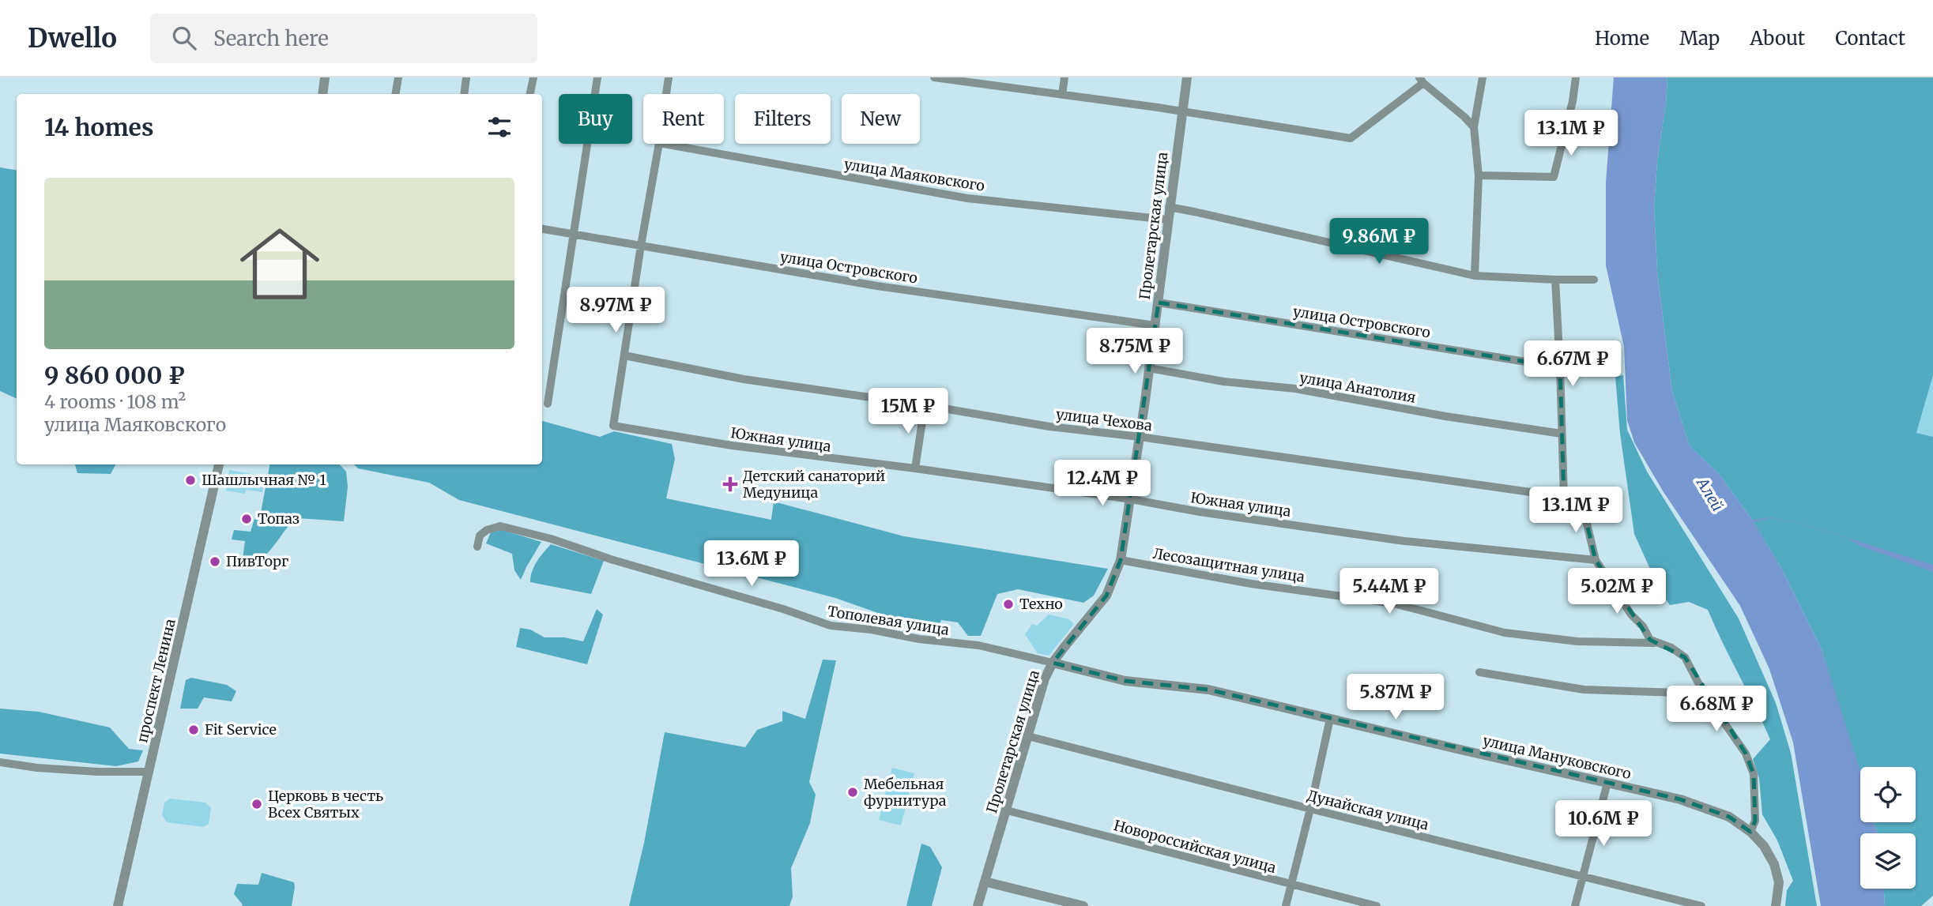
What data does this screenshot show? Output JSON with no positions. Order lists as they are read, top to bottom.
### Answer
{
  "streets": {
    "street": [
      "улица Маяковского",
      "Пролетарская улица",
      "улица Островского",
      "улица Анатолия",
      "улица Чехова",
      "Южная улица",
      "Лесозащитная улица",
      "Тополевая улица",
      "проспект Ленина",
      "улица Мануковского",
      "Дунайская улица",
      "Новороссийская улица"
    ]
  },
  "crossings": [
    ["улица Маяковского", "Пролетарская улица"],
    ["Пролетарская улица", "улица Островского"],
    ["Пролетарская улица", "улица Анатолия"],
    ["Пролетарская улица", "улица Чехова"],
    ["Пролетарская улица", "Южная улица"],
    ["Пролетарская улица", "Лесозащитная улица"],
    ["Пролетарская улица", "Тополевая улица"],
    ["Пролетарская улица", "улица Мануковского"],
    ["Пролетарская улица", "Дунайская улица"],
    ["Пролетарская улица", "Новороссийская улица"],
    ["улица Чехова", "Южная улица"],
    ["Тополевая улица", "улица Мануковского"]
  ],
  "water": ["Алей"],
  "places": {
    "other": [
      "Шашлычная № 1",
      "Топаз",
      "ПивТорг",
      "Техно",
      "Fit Service",
      "Мебельная фурнитура",
      "Церковь в честь Всех Святых"
    ],
    "health": ["Детский санаторий Медуница"]
  },
  "page": {
    "header": "Dwello",
    "search": "Search here",
    "nav": [
      "Home",
      "Map",
      "About",
      "Contact"
    ],
    "chip": [
      "Buy",
      "Rent",
      "Filters",
      "New"
    ],
    "heading": "14 homes",
    "price": [
      "13.1M ₽",
      "9.86M ₽",
      "8.97M ₽",
      "8.75M ₽",
      "6.67M ₽",
      "15M ₽",
      "12.4M ₽",
      "13.1M ₽",
      "13.6M ₽",
      "5.44M ₽",
      "5.02M ₽",
      "5.87M ₽",
      "6.68M ₽",
      "10.6M ₽"
    ],
    "list": [
      {
        "name": "9 860 000 ₽",
        "note": "4 rooms · 108 m² · улица Маяковского"
      }
    ]
  }
}
